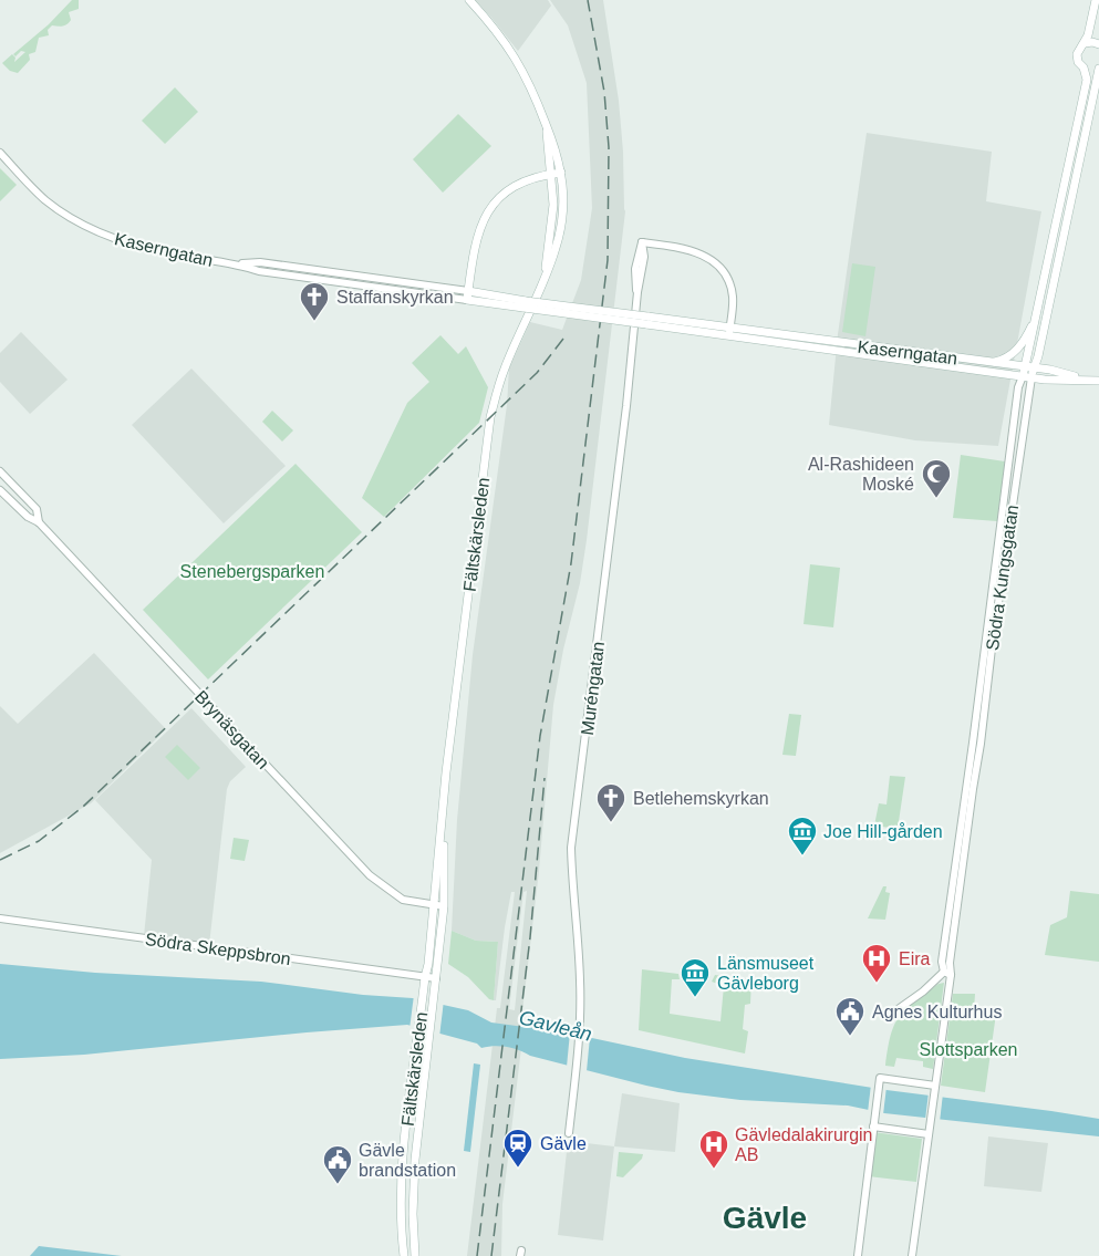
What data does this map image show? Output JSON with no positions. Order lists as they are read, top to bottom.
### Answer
{
  "streets": {
    "main road": ["Kaserngatan", "Fältskärsleden", "Södra Kungsgatan"],
    "street": ["Muréngatan", "Brynäsgatan", "Södra Skeppsbron"]
  },
  "crossings": [
    ["Kaserngatan", "Södra Kungsgatan"],
    ["Kaserngatan", "Muréngatan"],
    ["Fältskärsleden", "Brynäsgatan"],
    ["Fältskärsleden", "Södra Skeppsbron"]
  ],
  "districts": ["Gävle"],
  "water": ["Gavleån"],
  "parks": ["Stenebergsparken", "Slottsparken"],
  "places": {
    "church": ["Staffanskyrkan", "Betlehemskyrkan"],
    "mosque": ["Al-Rashideen Moské"],
    "museum": ["Joe Hill-gården", "Länsmuseet Gävleborg"],
    "hospital": ["Eira", "Gävledalakirurgin AB"],
    "public building": ["Agnes Kulturhus", "Gävle brandstation"],
    "station": ["Gävle"]
  }
}
